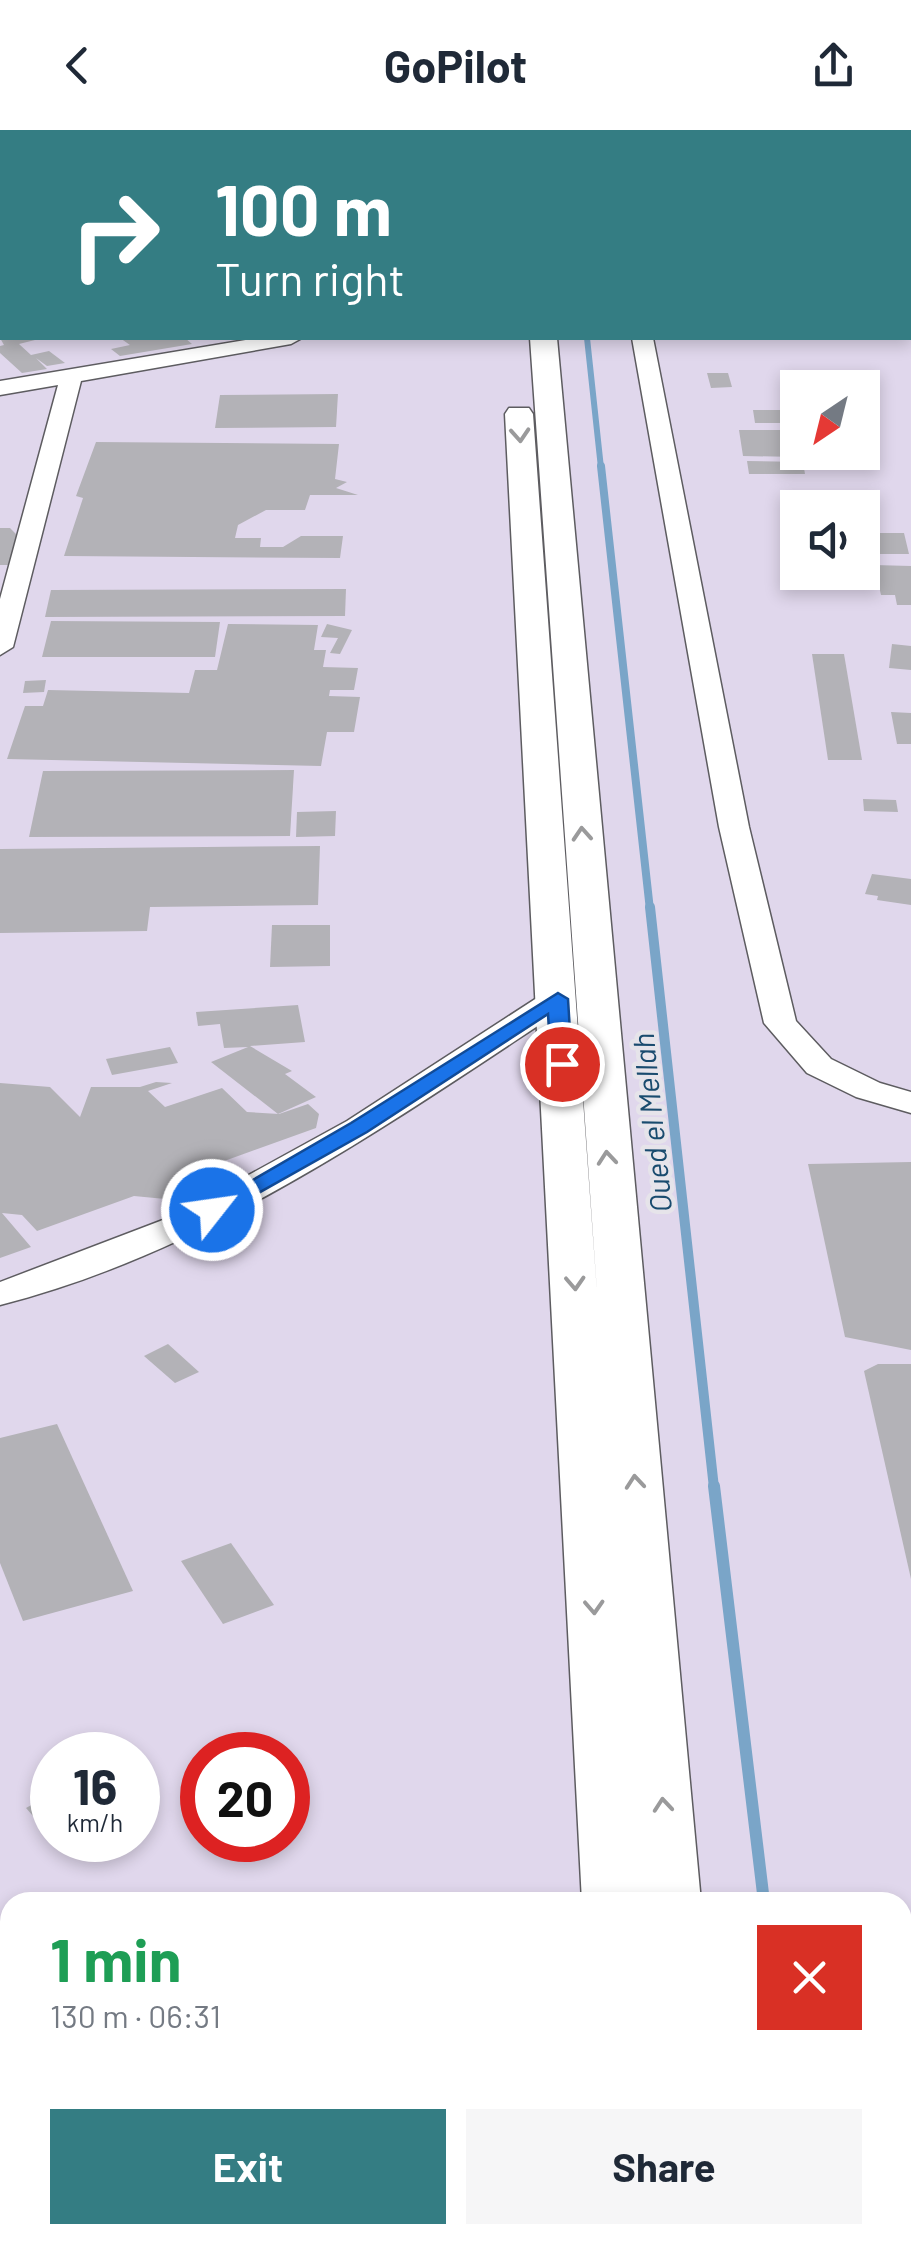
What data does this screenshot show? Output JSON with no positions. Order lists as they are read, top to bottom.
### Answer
{
  "water": ["Oued el Mellah"],
  "north": "bottom left",
  "page": {
    "header": "GoPilot",
    "turn": ["100 m", "Turn right"],
    "speed": "16 km/h",
    "limit": "20",
    "heading": ["1 min", "130 m · 06:31"],
    "buttons": ["Exit", "Share"]
  }
}
